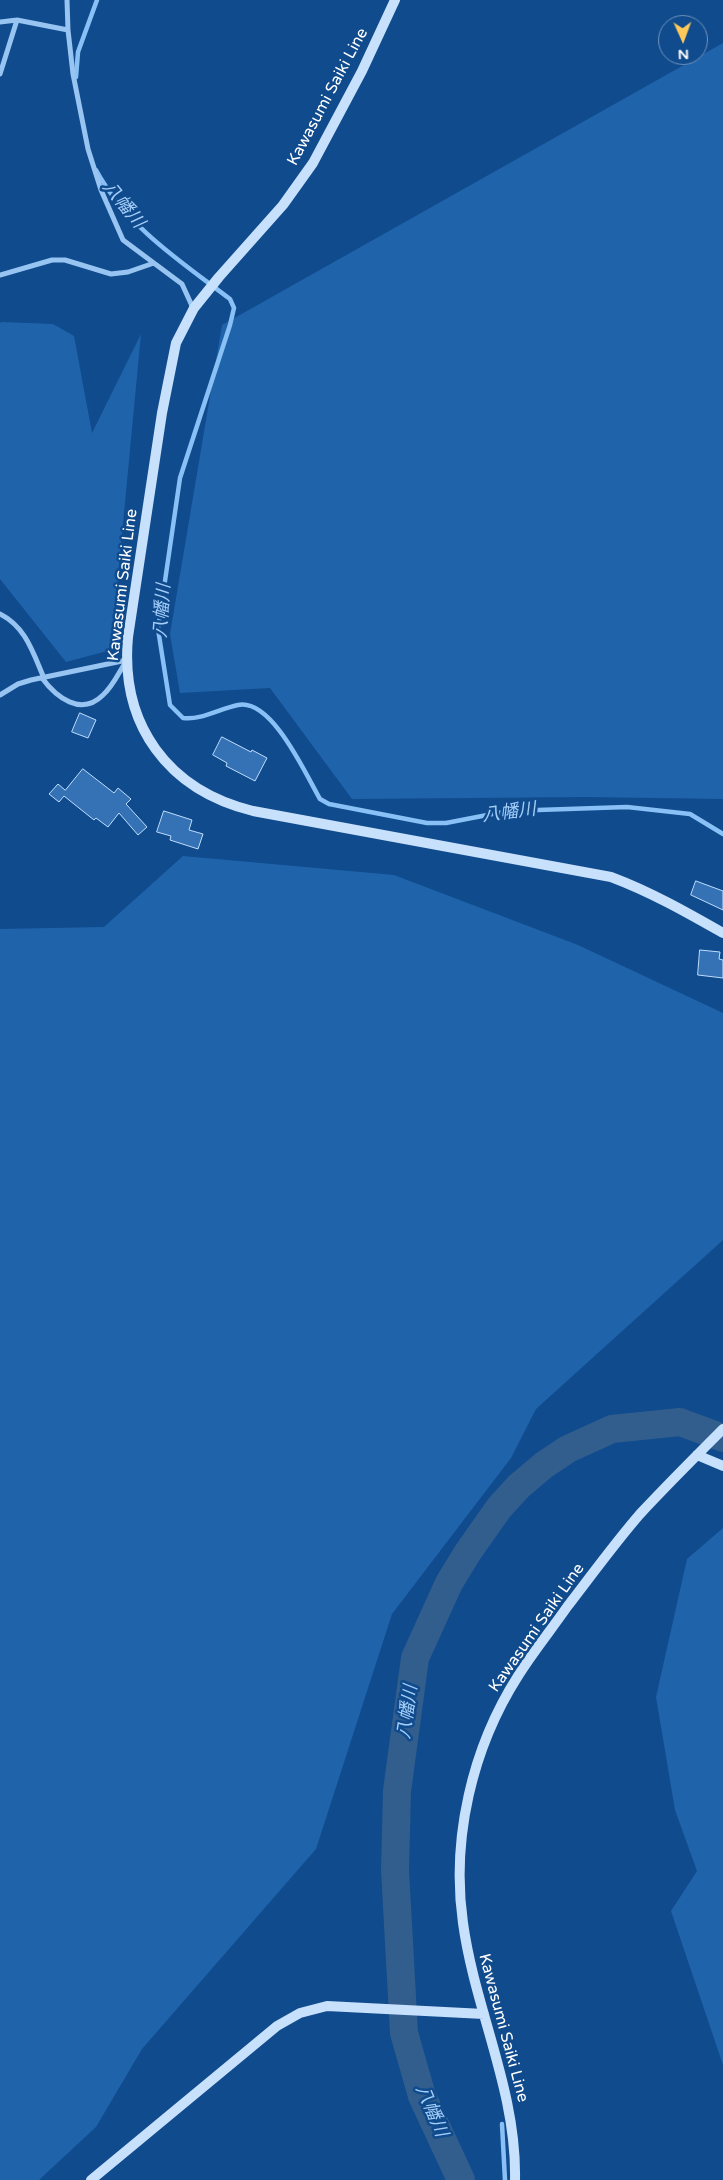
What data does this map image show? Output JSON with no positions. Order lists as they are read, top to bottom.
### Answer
{
  "streets": {
    "main road": ["Kawasumi Saiki Line"]
  },
  "water": ["八幡川"],
  "north": "bottom"
}
